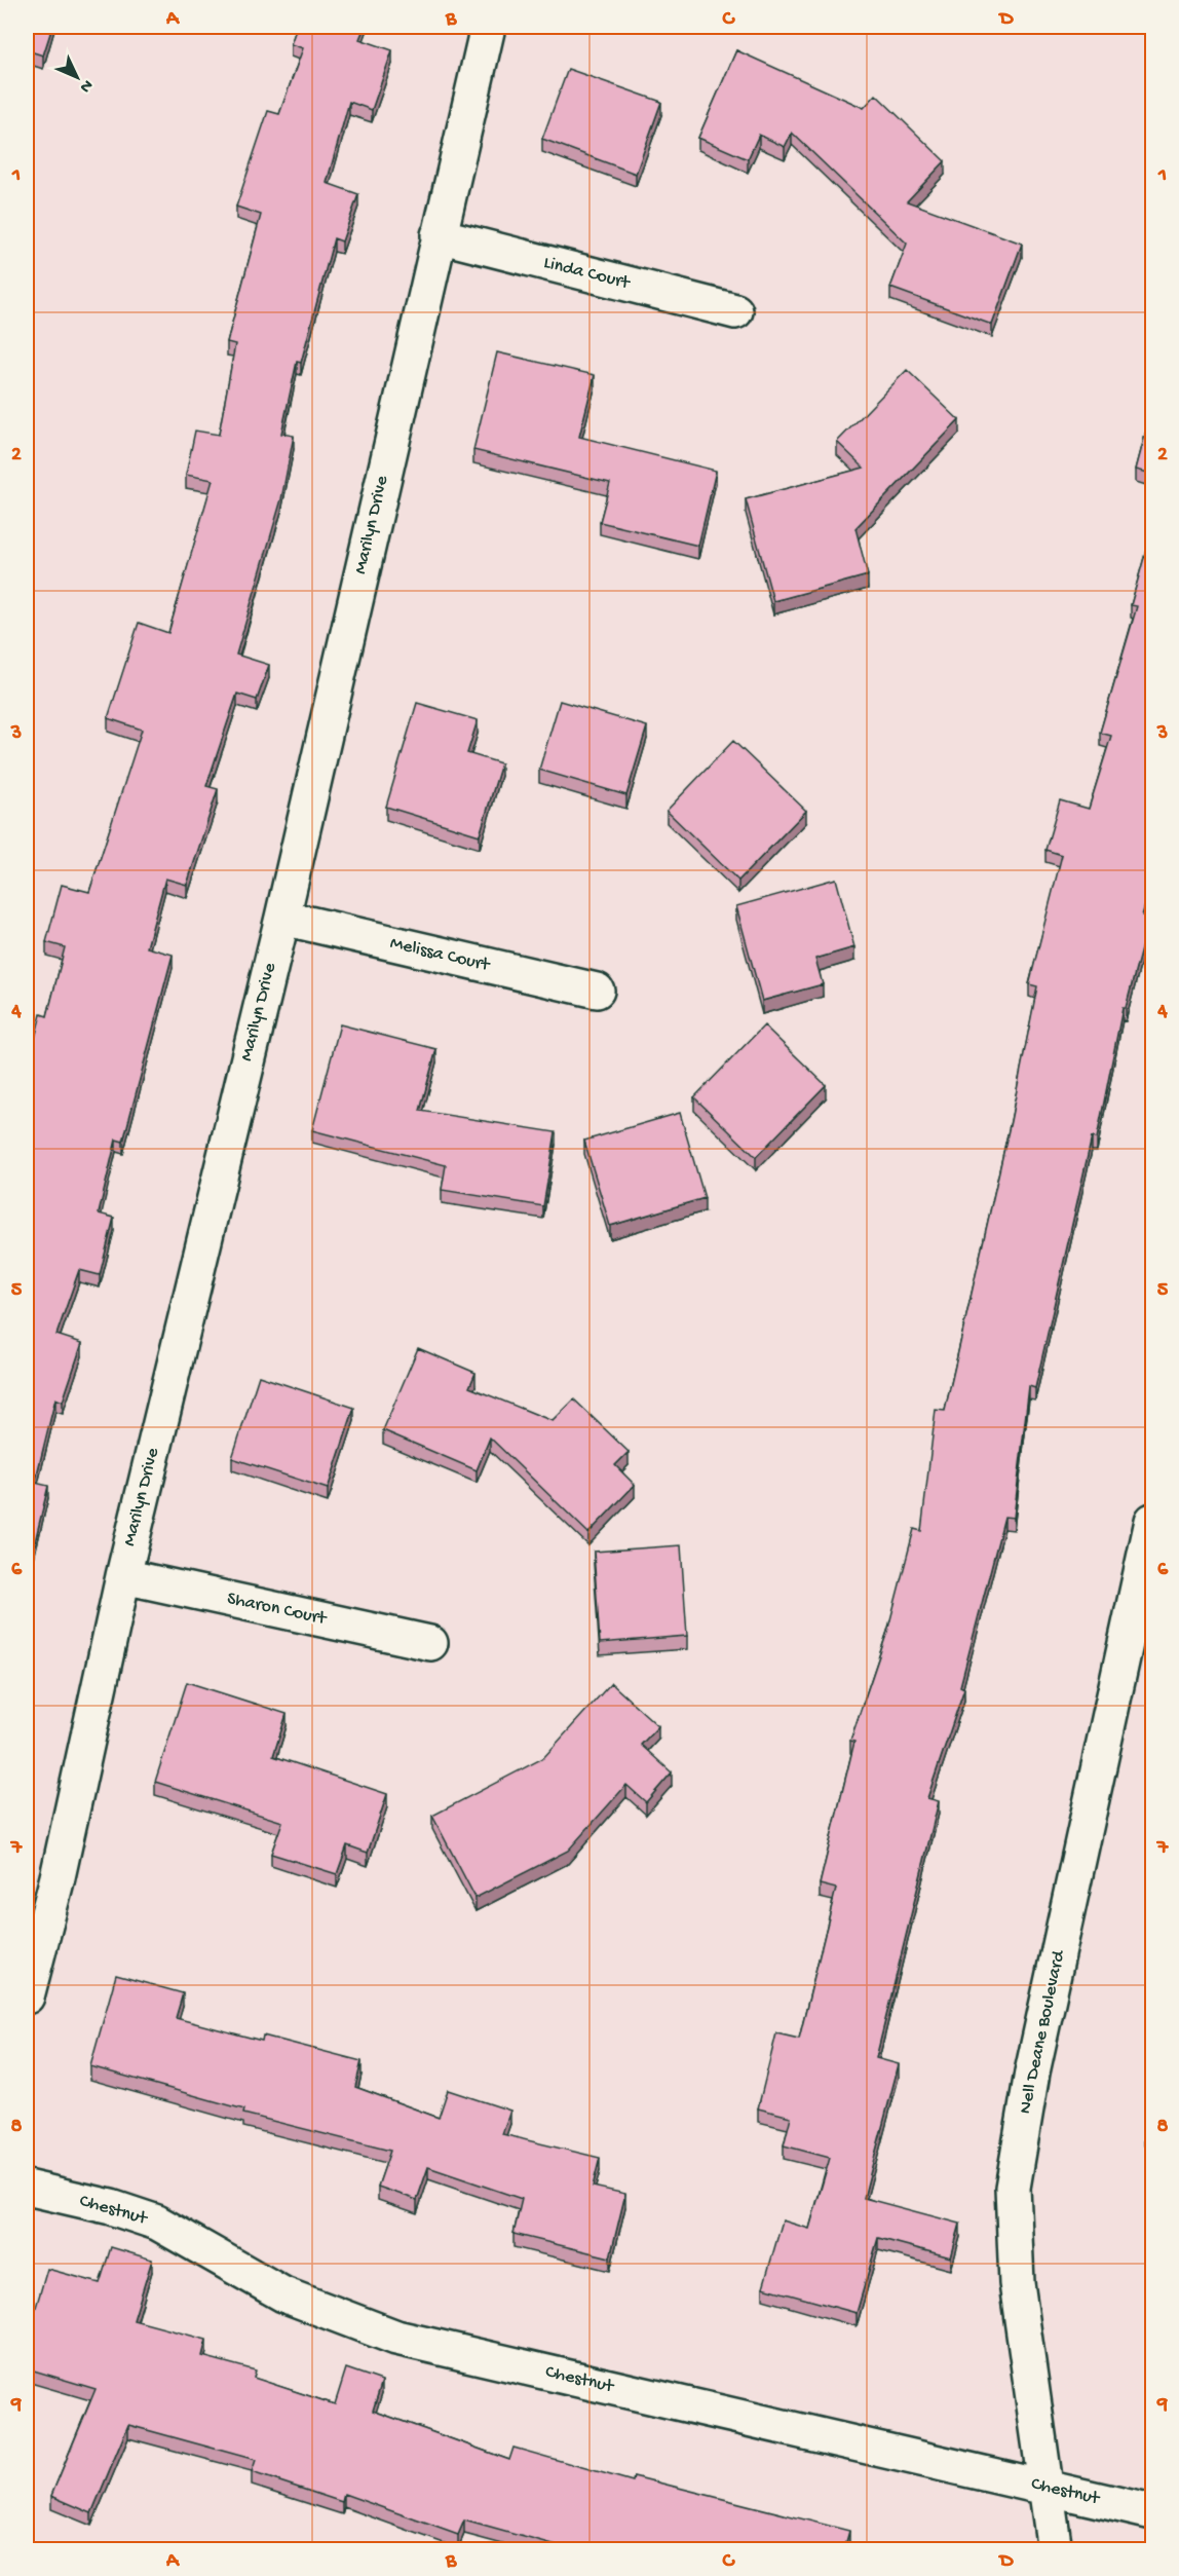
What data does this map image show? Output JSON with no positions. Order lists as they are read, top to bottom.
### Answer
{
  "streets": {
    "street": [
      "Linda Court",
      "Marilyn Drive",
      "Melissa Court",
      "Sharon Court",
      "Nell Deane Boulevard",
      "Chestnut"
    ]
  },
  "crossings": [
    ["Linda Court", "Marilyn Drive"],
    ["Marilyn Drive", "Melissa Court"],
    ["Marilyn Drive", "Sharon Court"],
    ["Nell Deane Boulevard", "Chestnut"]
  ],
  "north": "bottom right",
  "grid": {
    "columns": [
      "A",
      "B",
      "C",
      "D"
    ],
    "rows": [
      "1",
      "2",
      "3",
      "4",
      "5",
      "6",
      "7",
      "8",
      "9"
    ]
  }
}
